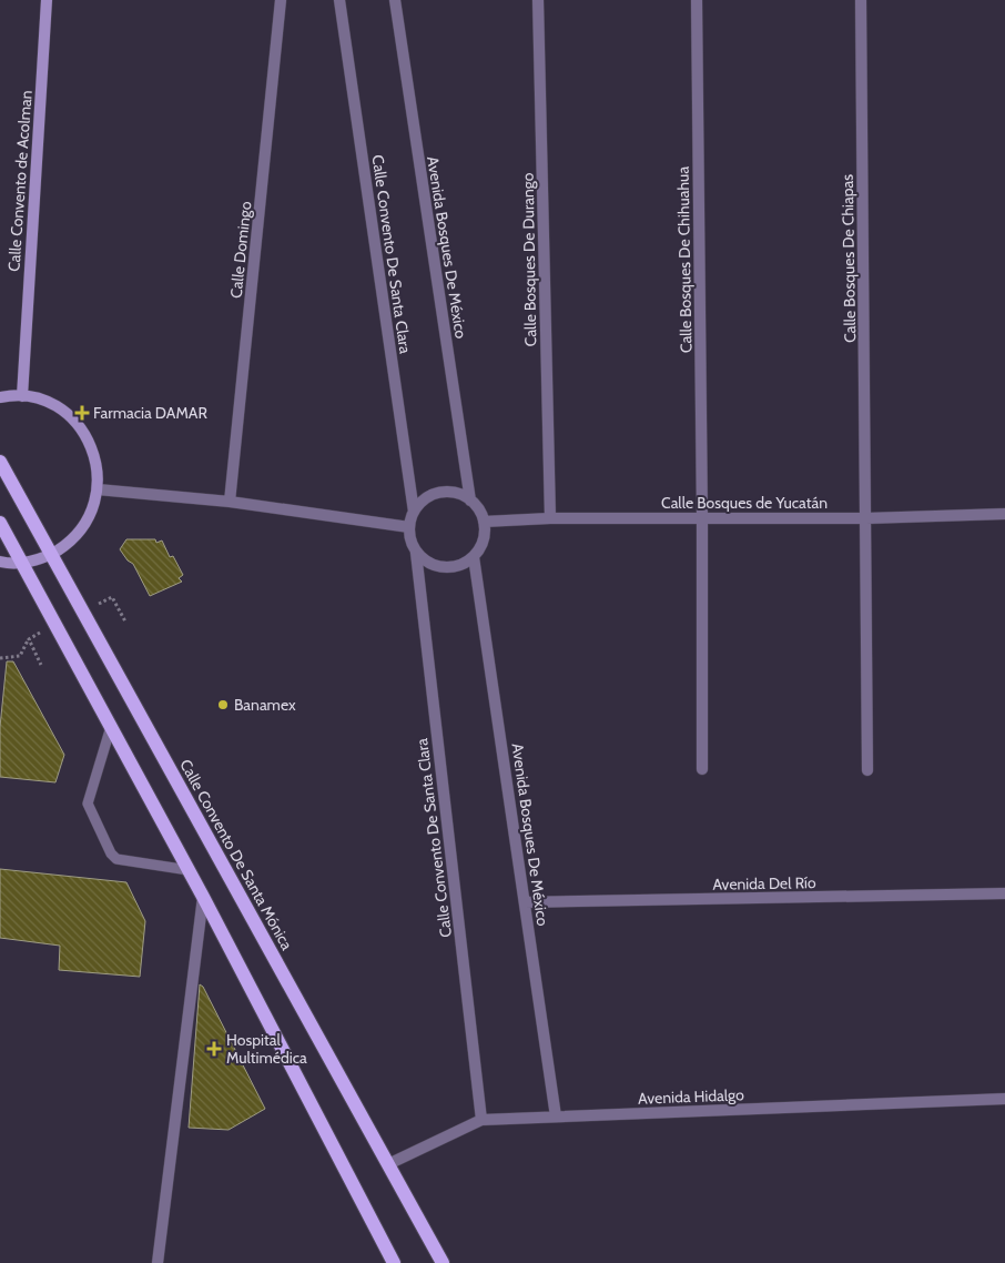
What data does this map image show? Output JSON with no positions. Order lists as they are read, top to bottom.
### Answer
{
  "streets": {
    "main road": ["Calle Convento De Santa Mónica"],
    "street": [
      "Calle Convento de Acolman",
      "Avenida Bosques De México",
      "Calle Domingo",
      "Calle Convento De Santa Clara",
      "Calle Bosques De Chiapas",
      "Calle Bosques De Durango",
      "Calle Bosques De Chihuahua",
      "Calle Bosques de Yucatán",
      "Avenida Del Río",
      "Avenida Hidalgo"
    ]
  },
  "crossings": [
    ["Avenida Bosques De México", "Calle Convento De Santa Clara"],
    ["Avenida Bosques De México", "Calle Bosques de Yucatán"],
    ["Avenida Bosques De México", "Avenida Del Río"],
    ["Avenida Bosques De México", "Avenida Hidalgo"],
    ["Calle Convento De Santa Clara", "Calle Bosques de Yucatán"],
    ["Calle Convento De Santa Clara", "Avenida Hidalgo"],
    ["Calle Bosques De Chiapas", "Calle Bosques de Yucatán"],
    ["Calle Bosques De Durango", "Calle Bosques de Yucatán"],
    ["Calle Bosques De Chihuahua", "Calle Bosques de Yucatán"],
    ["Calle Convento De Santa Mónica", "Avenida Hidalgo"]
  ],
  "places": {
    "health": ["Farmacia DAMAR", "Hospital Multimédica"],
    "other": ["Banamex"]
  }
}
